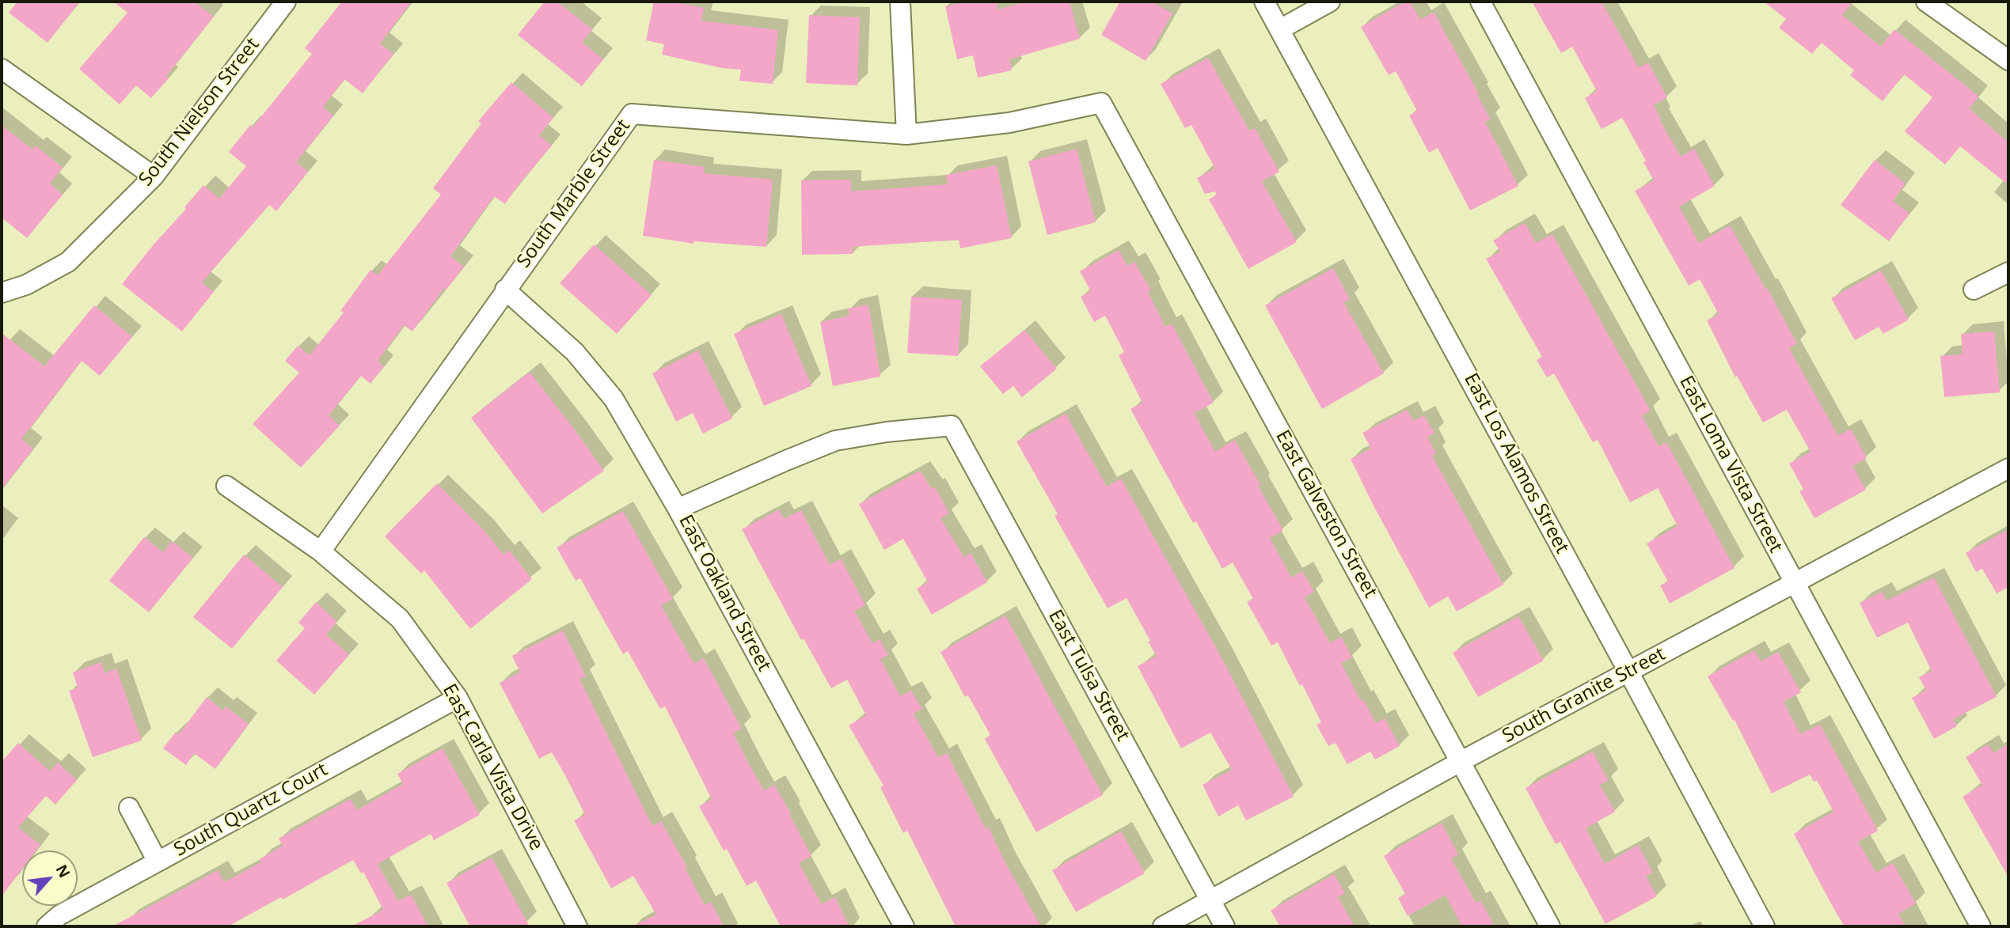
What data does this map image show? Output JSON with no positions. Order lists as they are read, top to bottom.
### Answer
{
  "streets": {
    "street": [
      "South Nielson Street",
      "South Marble Street",
      "East Los Alamos Street",
      "East Loma Vista Street",
      "East Galveston Street",
      "East Oakland Street",
      "East Tulsa Street",
      "South Granite Street",
      "East Carla Vista Drive",
      "South Quartz Court"
    ]
  },
  "crossings": [
    ["South Marble Street", "East Galveston Street"],
    ["South Marble Street", "East Oakland Street"],
    ["South Marble Street", "East Carla Vista Drive"],
    ["East Los Alamos Street", "South Granite Street"],
    ["East Loma Vista Street", "South Granite Street"],
    ["East Galveston Street", "South Granite Street"],
    ["East Oakland Street", "East Tulsa Street"],
    ["East Tulsa Street", "South Granite Street"],
    ["East Carla Vista Drive", "South Quartz Court"]
  ],
  "north": "top right"
}
